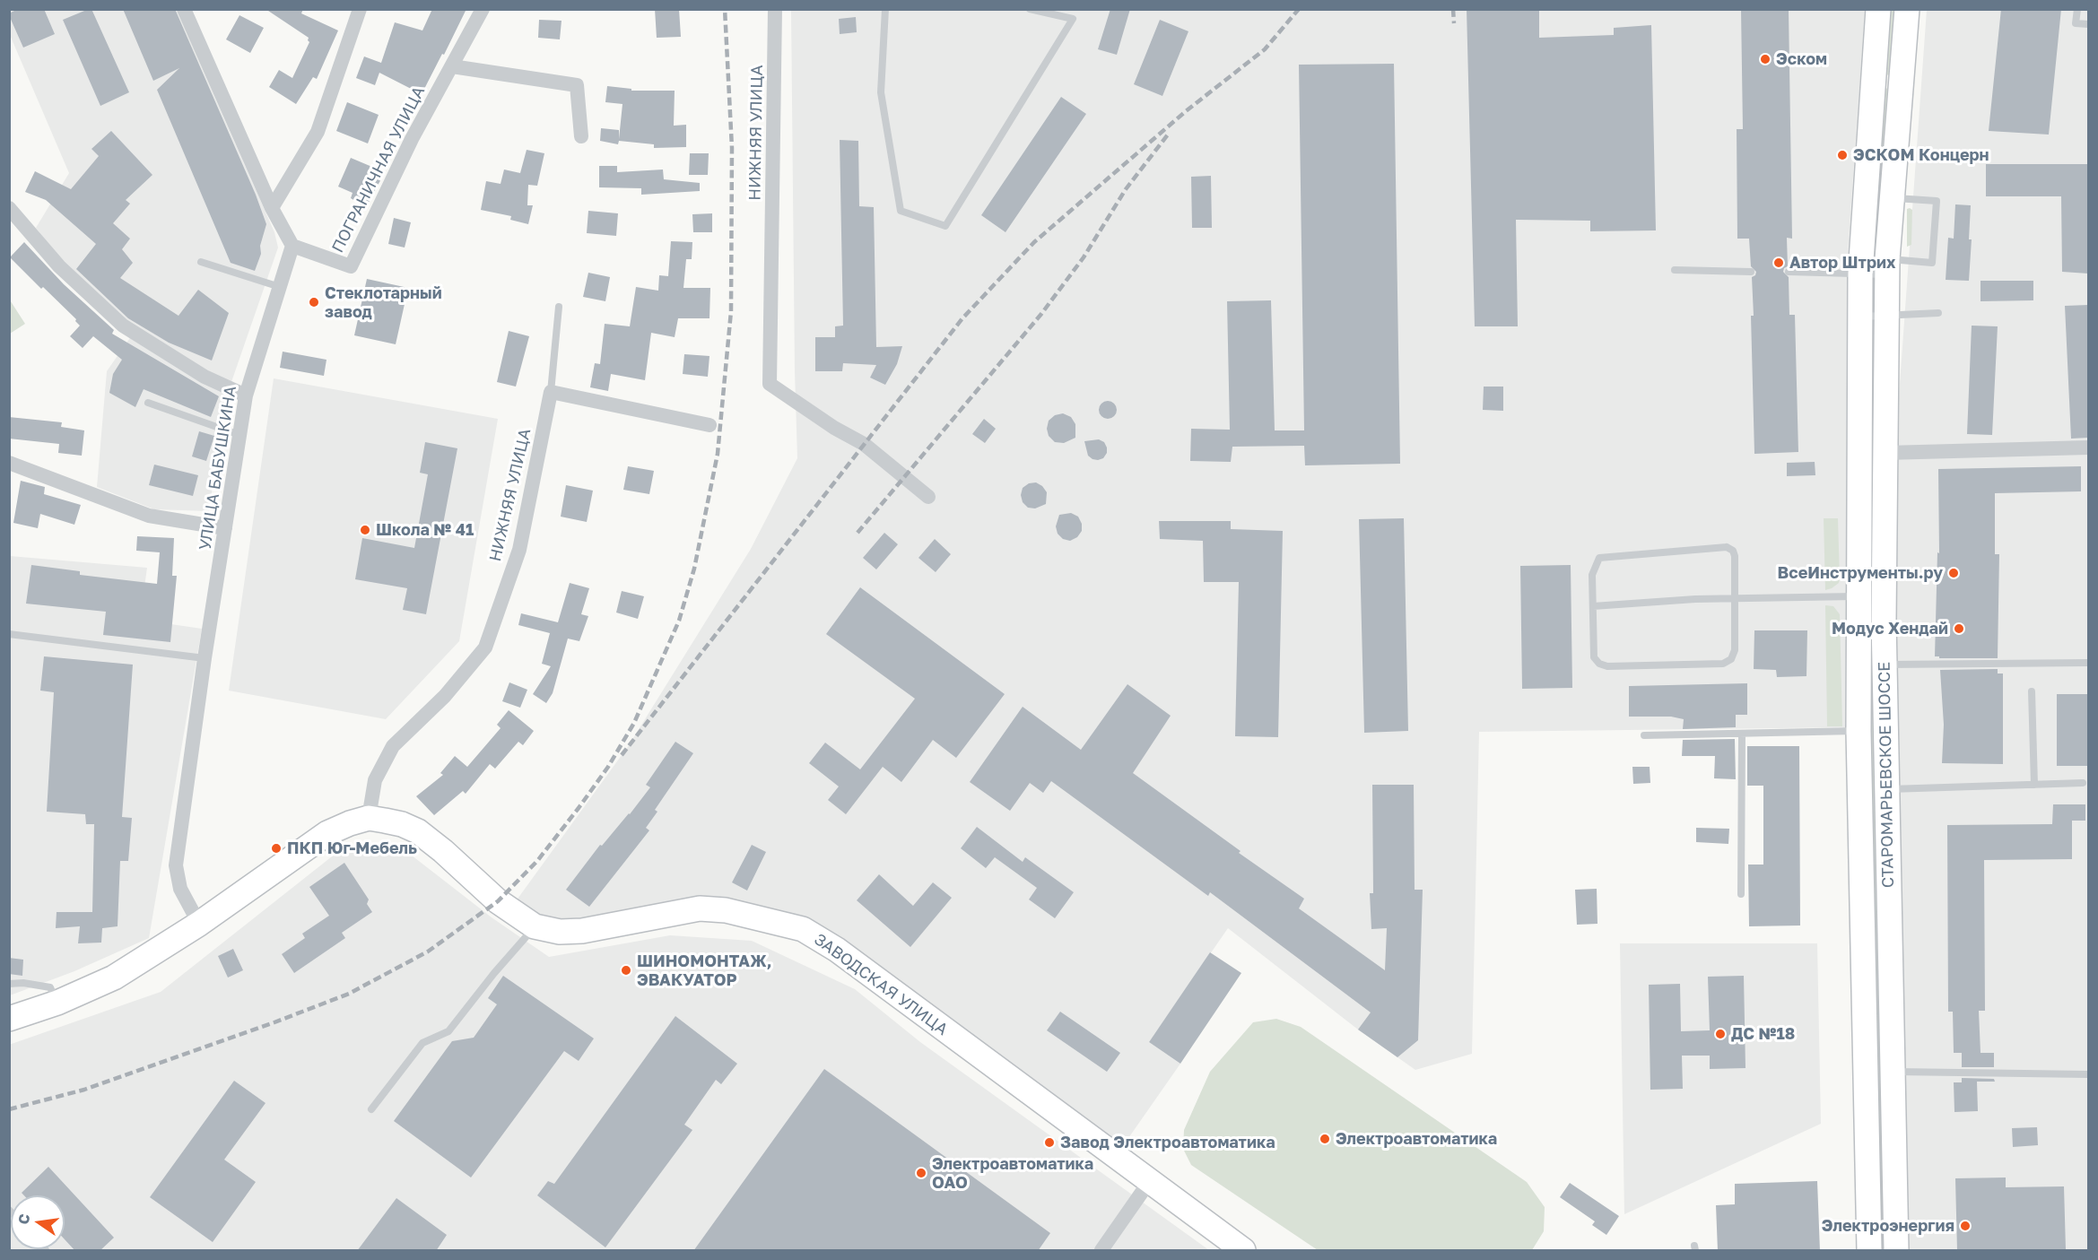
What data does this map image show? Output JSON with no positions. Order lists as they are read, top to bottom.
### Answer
{
  "streets": {
    "main road": ["СТАРОМАРЬЕВСКОЕ ШОССЕ", "ЗАВОДСКАЯ УЛИЦА"],
    "street": ["НИЖНЯЯ УЛИЦА", "ПОГРАНИЧНАЯ УЛИЦА", "УЛИЦА БАБУШКИНА"]
  },
  "crossings": [
    ["НИЖНЯЯ УЛИЦА", "ЗАВОДСКАЯ УЛИЦА"],
    ["ПОГРАНИЧНАЯ УЛИЦА", "УЛИЦА БАБУШКИНА"]
  ],
  "places": [
    "Эском",
    "ЭСКОМ Концерн",
    "Автор Штрих",
    "Стеклотарный завод",
    "Школа № 41",
    "ВсеИнструменты.ру",
    "Модус Хендай",
    "ПКП Юг-Мебель",
    "ШИНОМОНТАЖ, ЭВАКУАТОР",
    "ДС №18",
    "Электроавтоматика",
    "Завод Электроавтоматика",
    "Электроавтоматика ОАО",
    "Электроэнергия"
  ],
  "north": "left"
}
